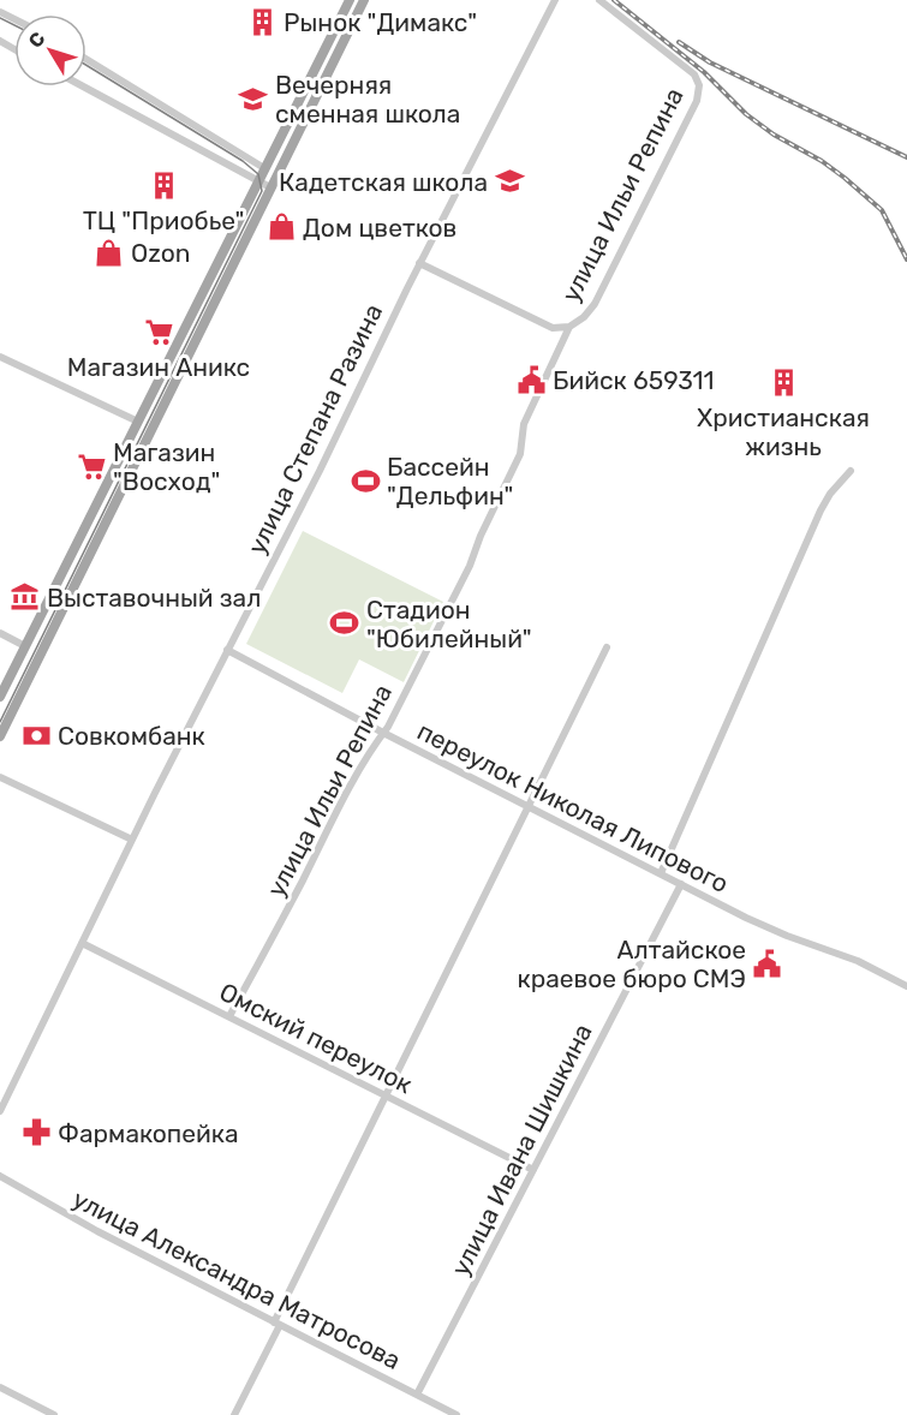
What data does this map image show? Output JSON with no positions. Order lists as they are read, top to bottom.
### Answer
{
  "streets": {
    "street": [
      "улица Ильи Репина",
      "улица Степана Разина",
      "переулок Николая Липового",
      "Омский переулок",
      "улица Ивана Шишкина",
      "улица Александра Матросова"
    ]
  },
  "crossings": [
    ["улица Ильи Репина", "переулок Николая Липового"],
    ["улица Ильи Репина", "Омский переулок"],
    ["улица Степана Разина", "переулок Николая Липового"],
    ["улица Степана Разина", "Омский переулок"],
    ["переулок Николая Липового", "улица Ивана Шишкина"],
    ["Омский переулок", "улица Ивана Шишкина"],
    ["улица Ивана Шишкина", "улица Александра Матросова"]
  ],
  "places": {
    "building": ["Рынок \"Димакс\"", "ТЦ \"Приобье\"", "Христианская жизнь"],
    "school or university": ["Вечерняя сменная школа", "Кадетская школа"],
    "shop": ["Дом цветков", "Ozon"],
    "supermarket": ["Магазин Аникс", "Магазин \"Восход\""],
    "public building": ["Бийск 659311", "Алтайское краевое бюро СМЭ"],
    "sports": ["Бассейн \"Дельфин\"", "Стадион \"Юбилейный\""],
    "museum": ["Выставочный зал"],
    "bank": ["Совкомбанк"],
    "pharmacy": ["Фармакопейка"]
  },
  "north": "top left"
}
